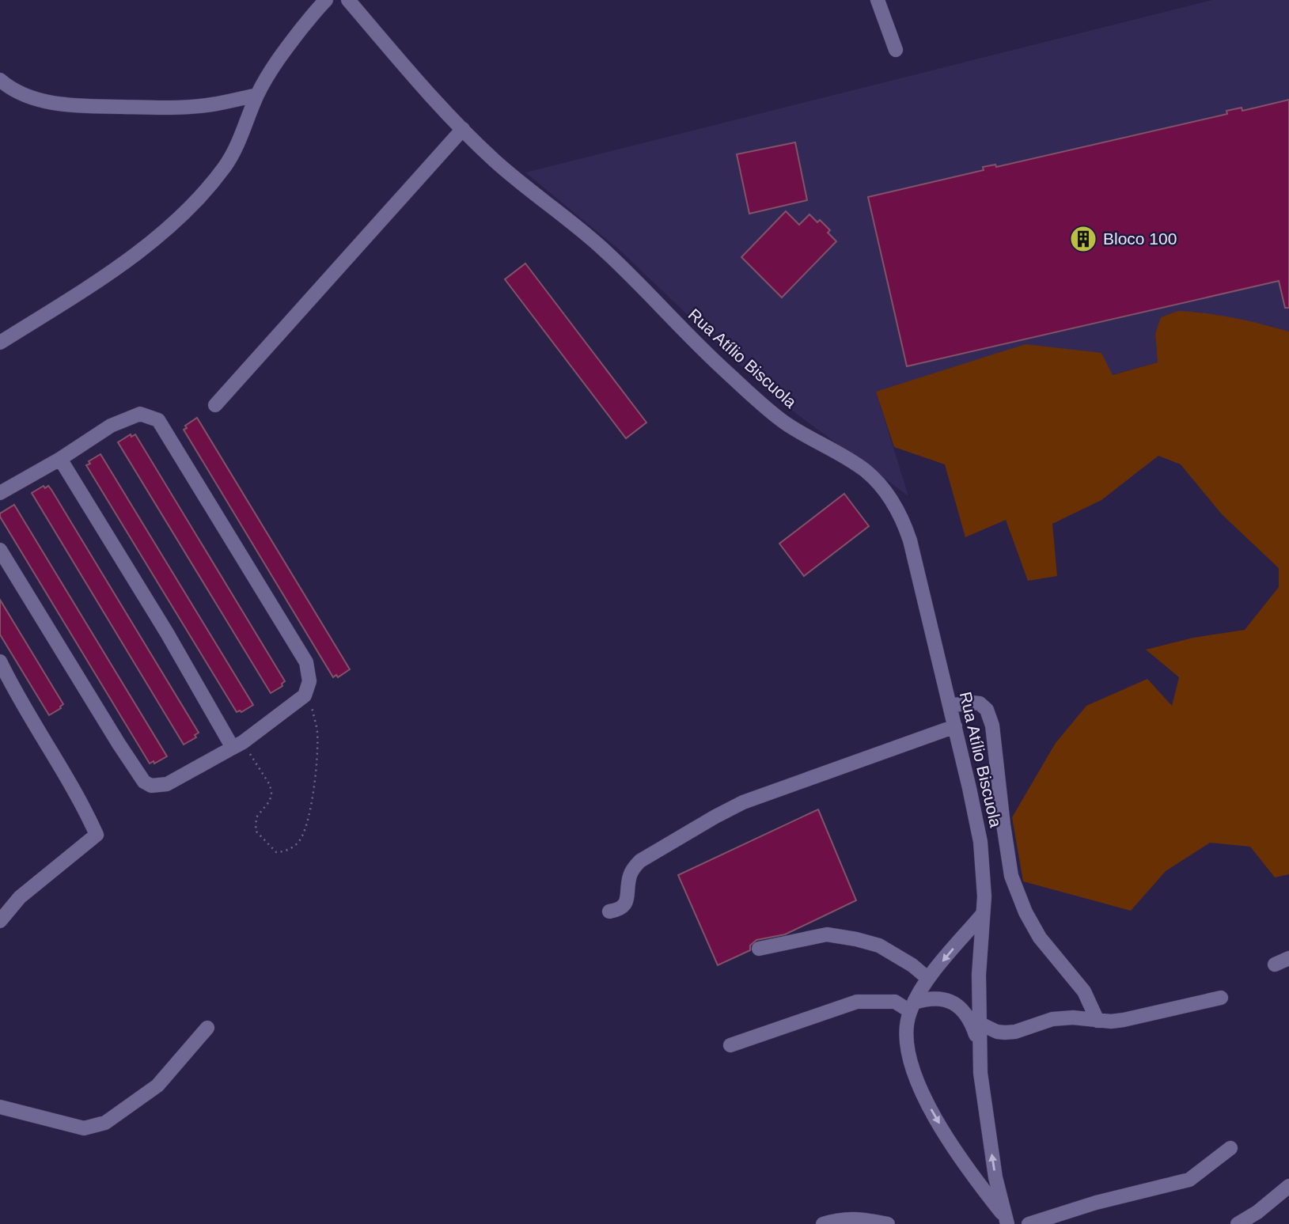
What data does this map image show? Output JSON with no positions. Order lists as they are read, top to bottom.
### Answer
{
  "streets": {
    "street": ["Rua Atílio Biscuola"]
  },
  "places": {
    "building": ["Bloco 100"]
  }
}
